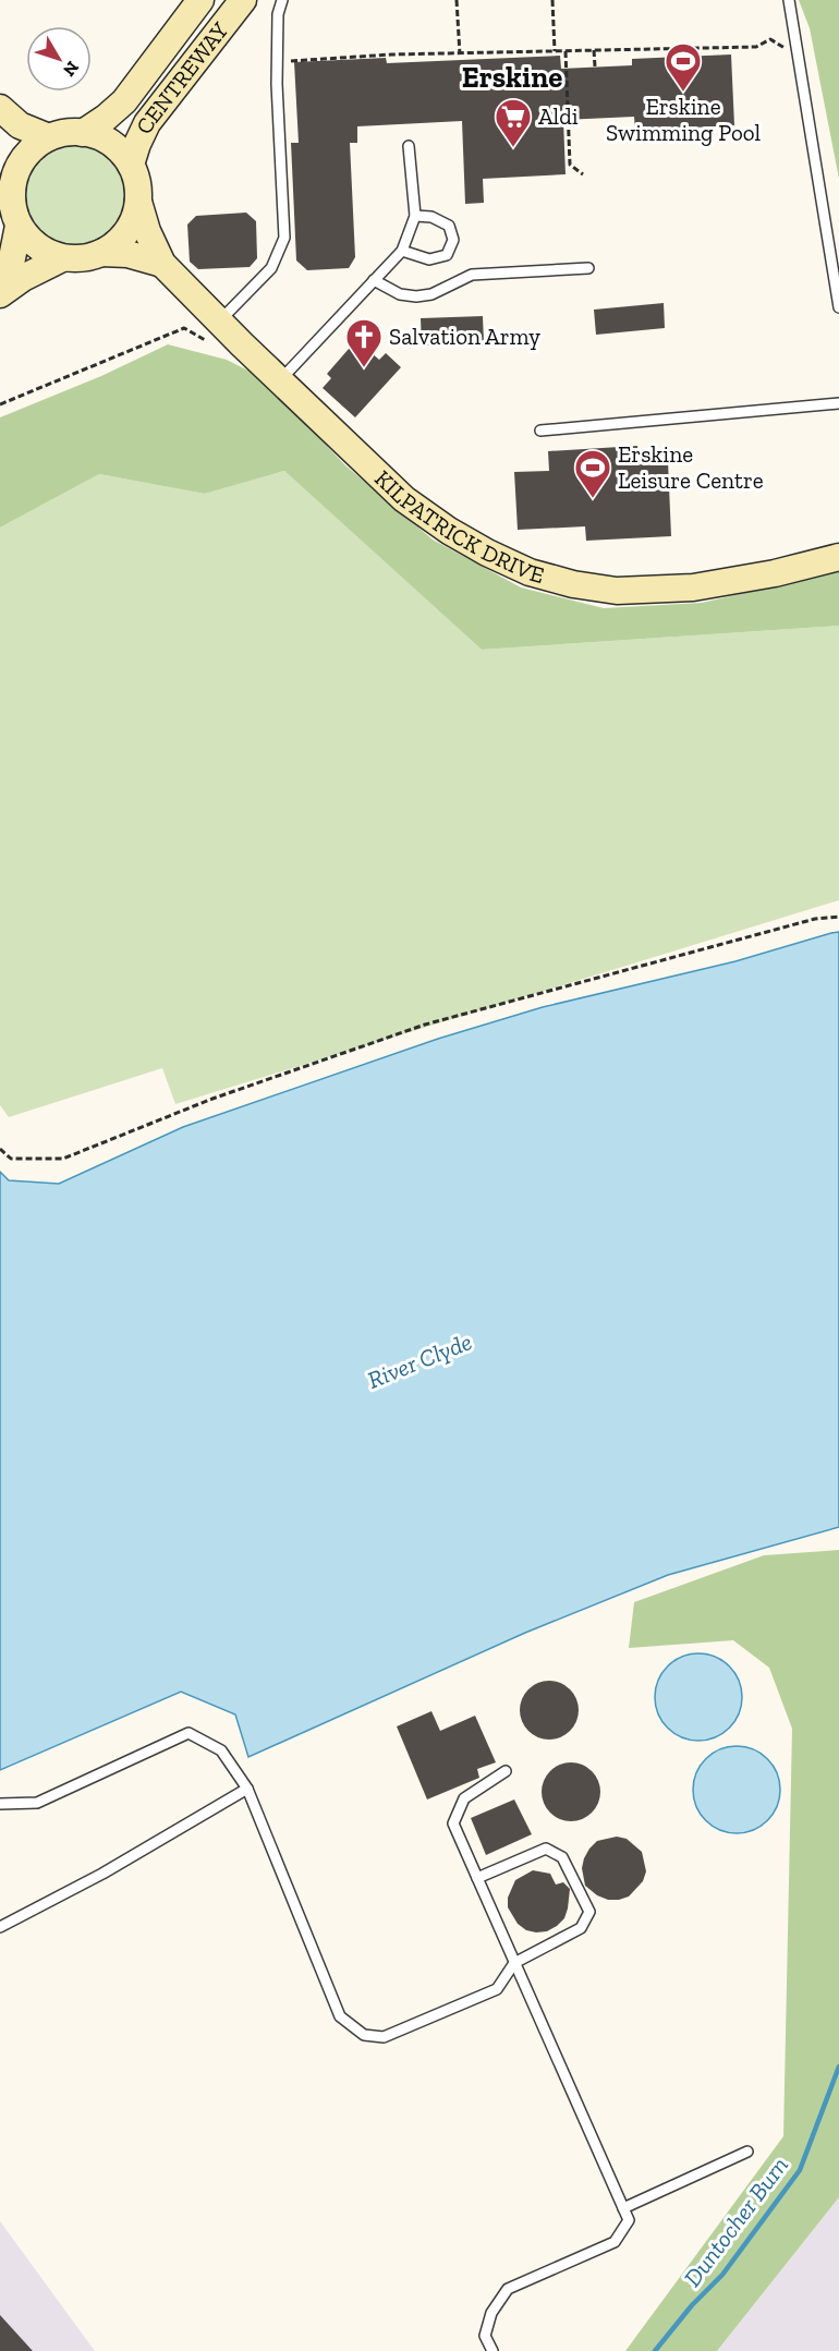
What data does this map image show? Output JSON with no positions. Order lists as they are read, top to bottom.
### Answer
{
  "streets": {
    "street": ["CENTREWAY", "KILPATRICK DRIVE"]
  },
  "crossings": [
    ["CENTREWAY", "KILPATRICK DRIVE"]
  ],
  "districts": ["Erskine"],
  "water": ["River Clyde", "Duntocher Burn"],
  "places": {
    "sports": ["Erskine Swimming Pool", "Erskine Leisure Centre"],
    "supermarket": ["Aldi"],
    "church": ["Salvation Army"]
  },
  "north": "bottom right"
}
